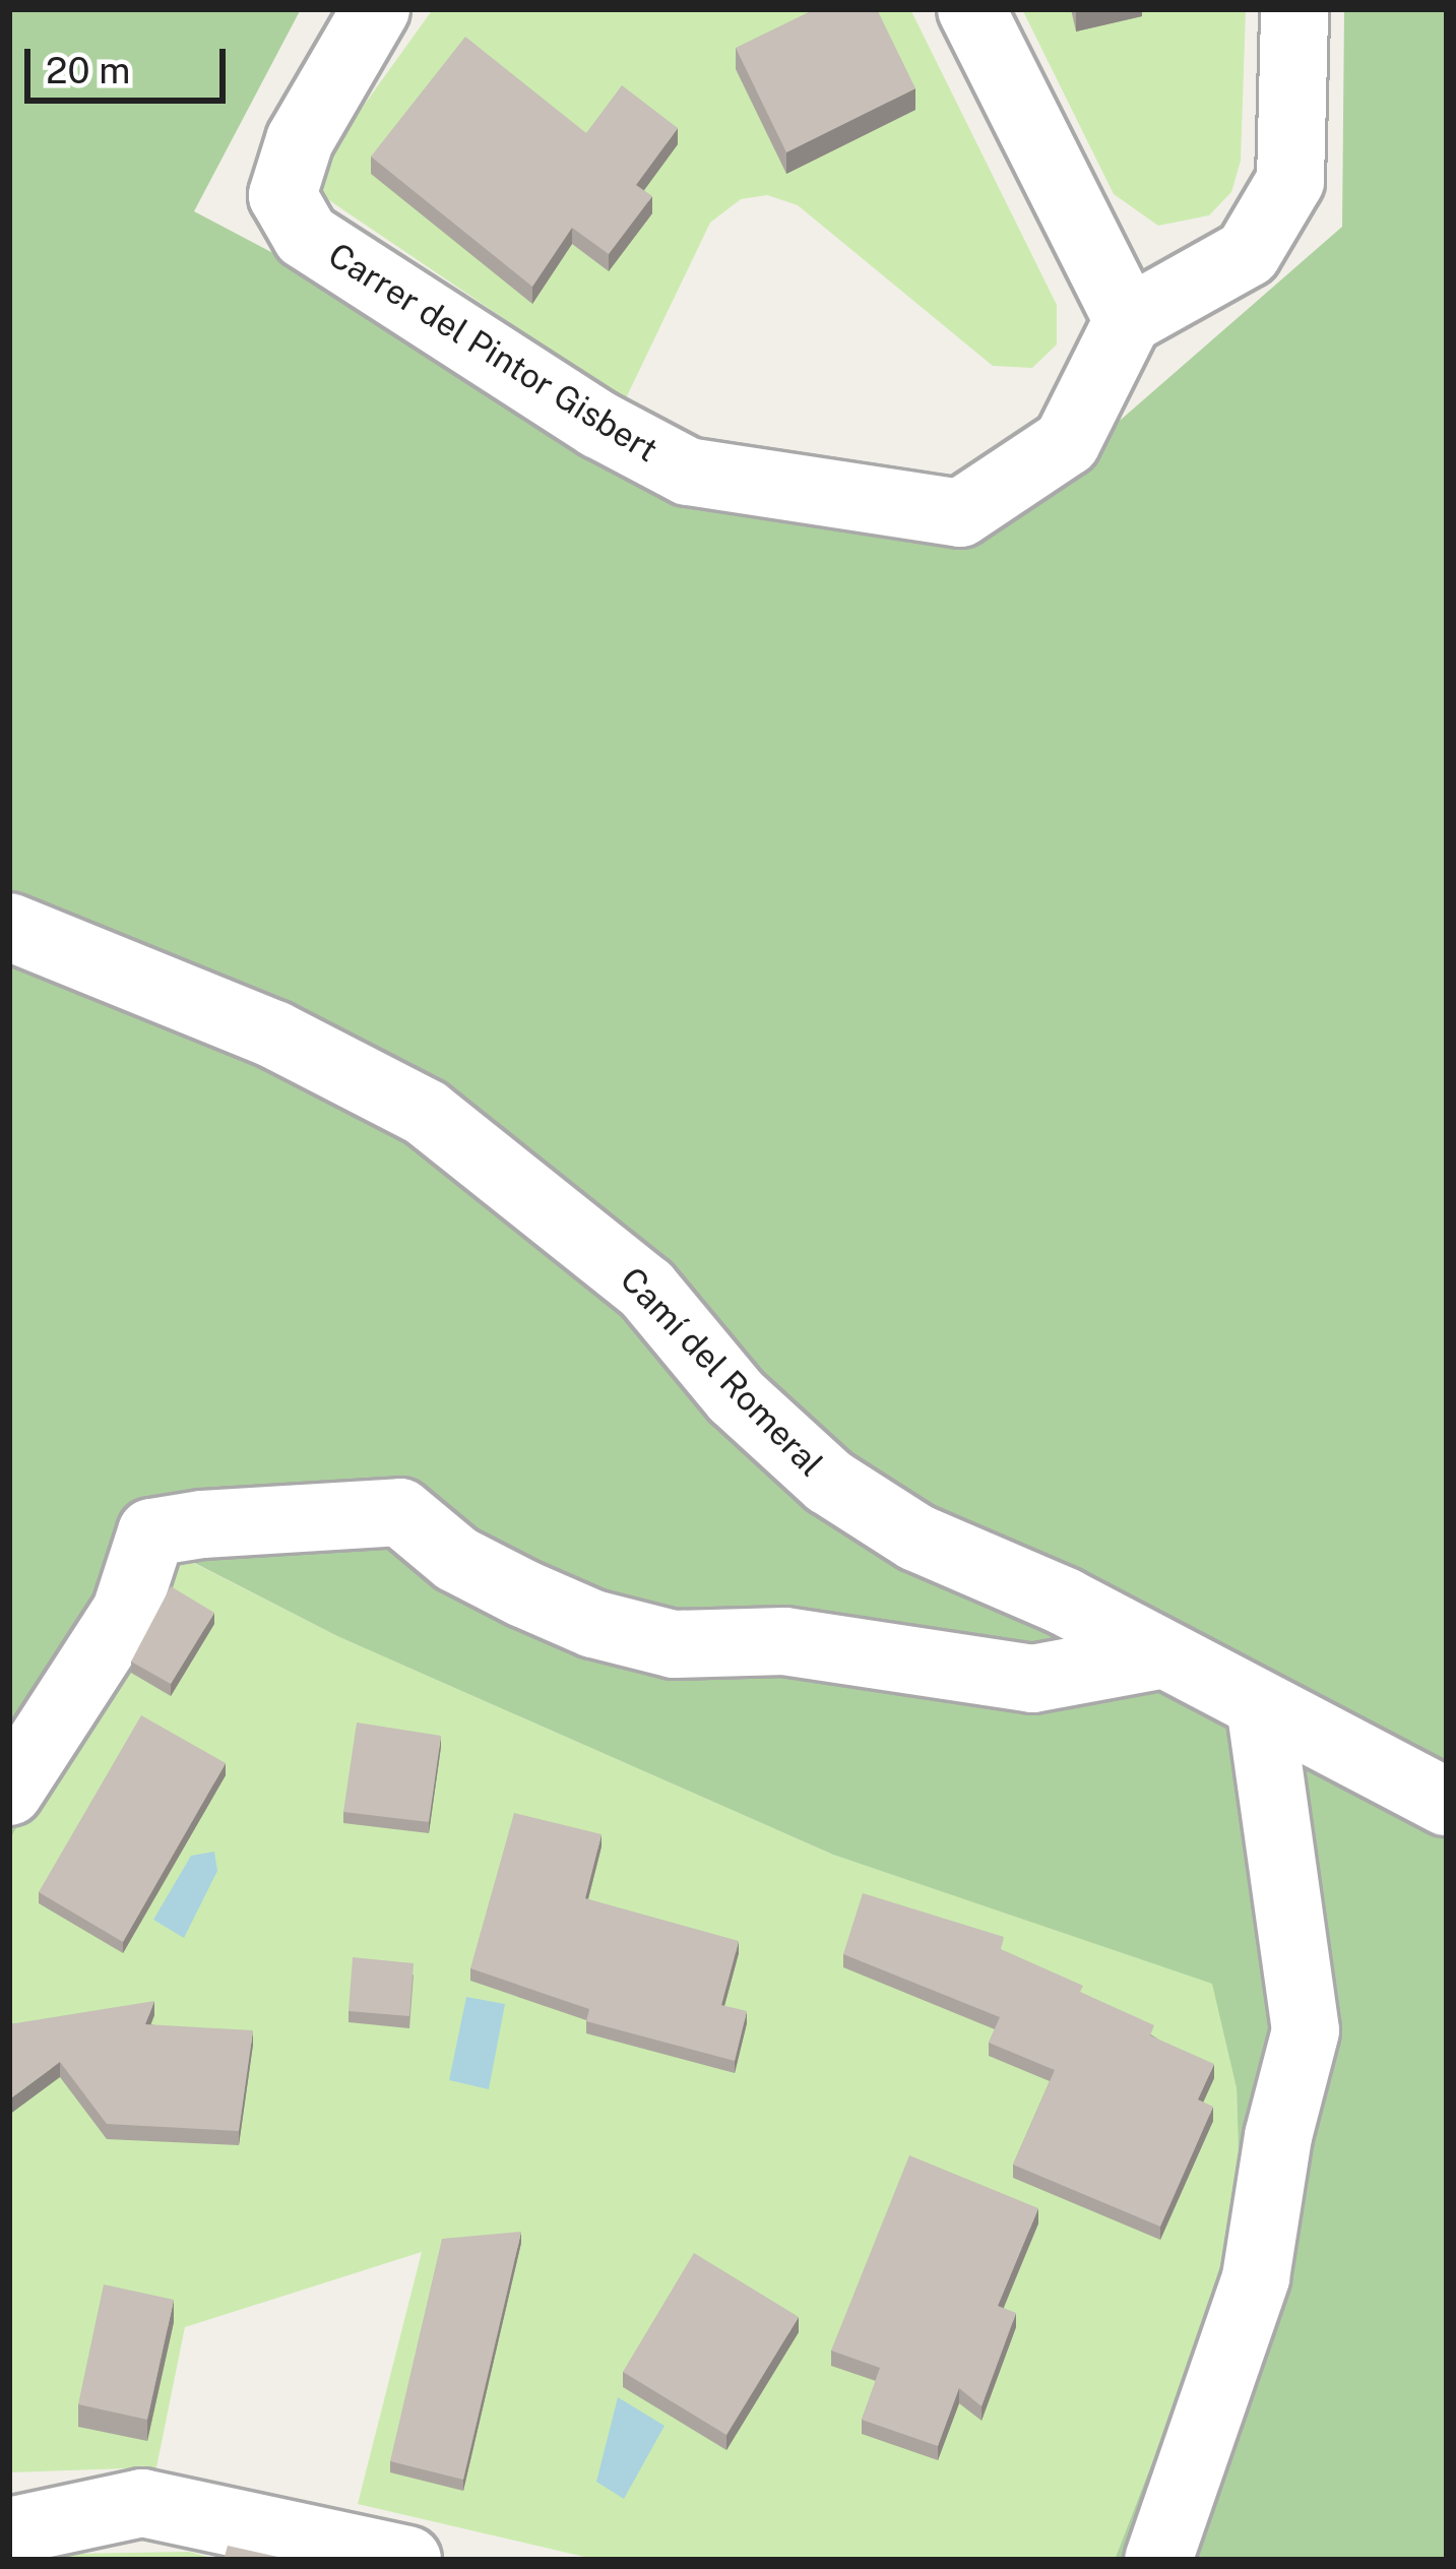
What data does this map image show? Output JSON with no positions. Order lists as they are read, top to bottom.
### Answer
{
  "streets": {
    "street": ["Carrer del Pintor Gisbert", "Camí del Romeral"]
  },
  "scale_bar": "20 m"
}
